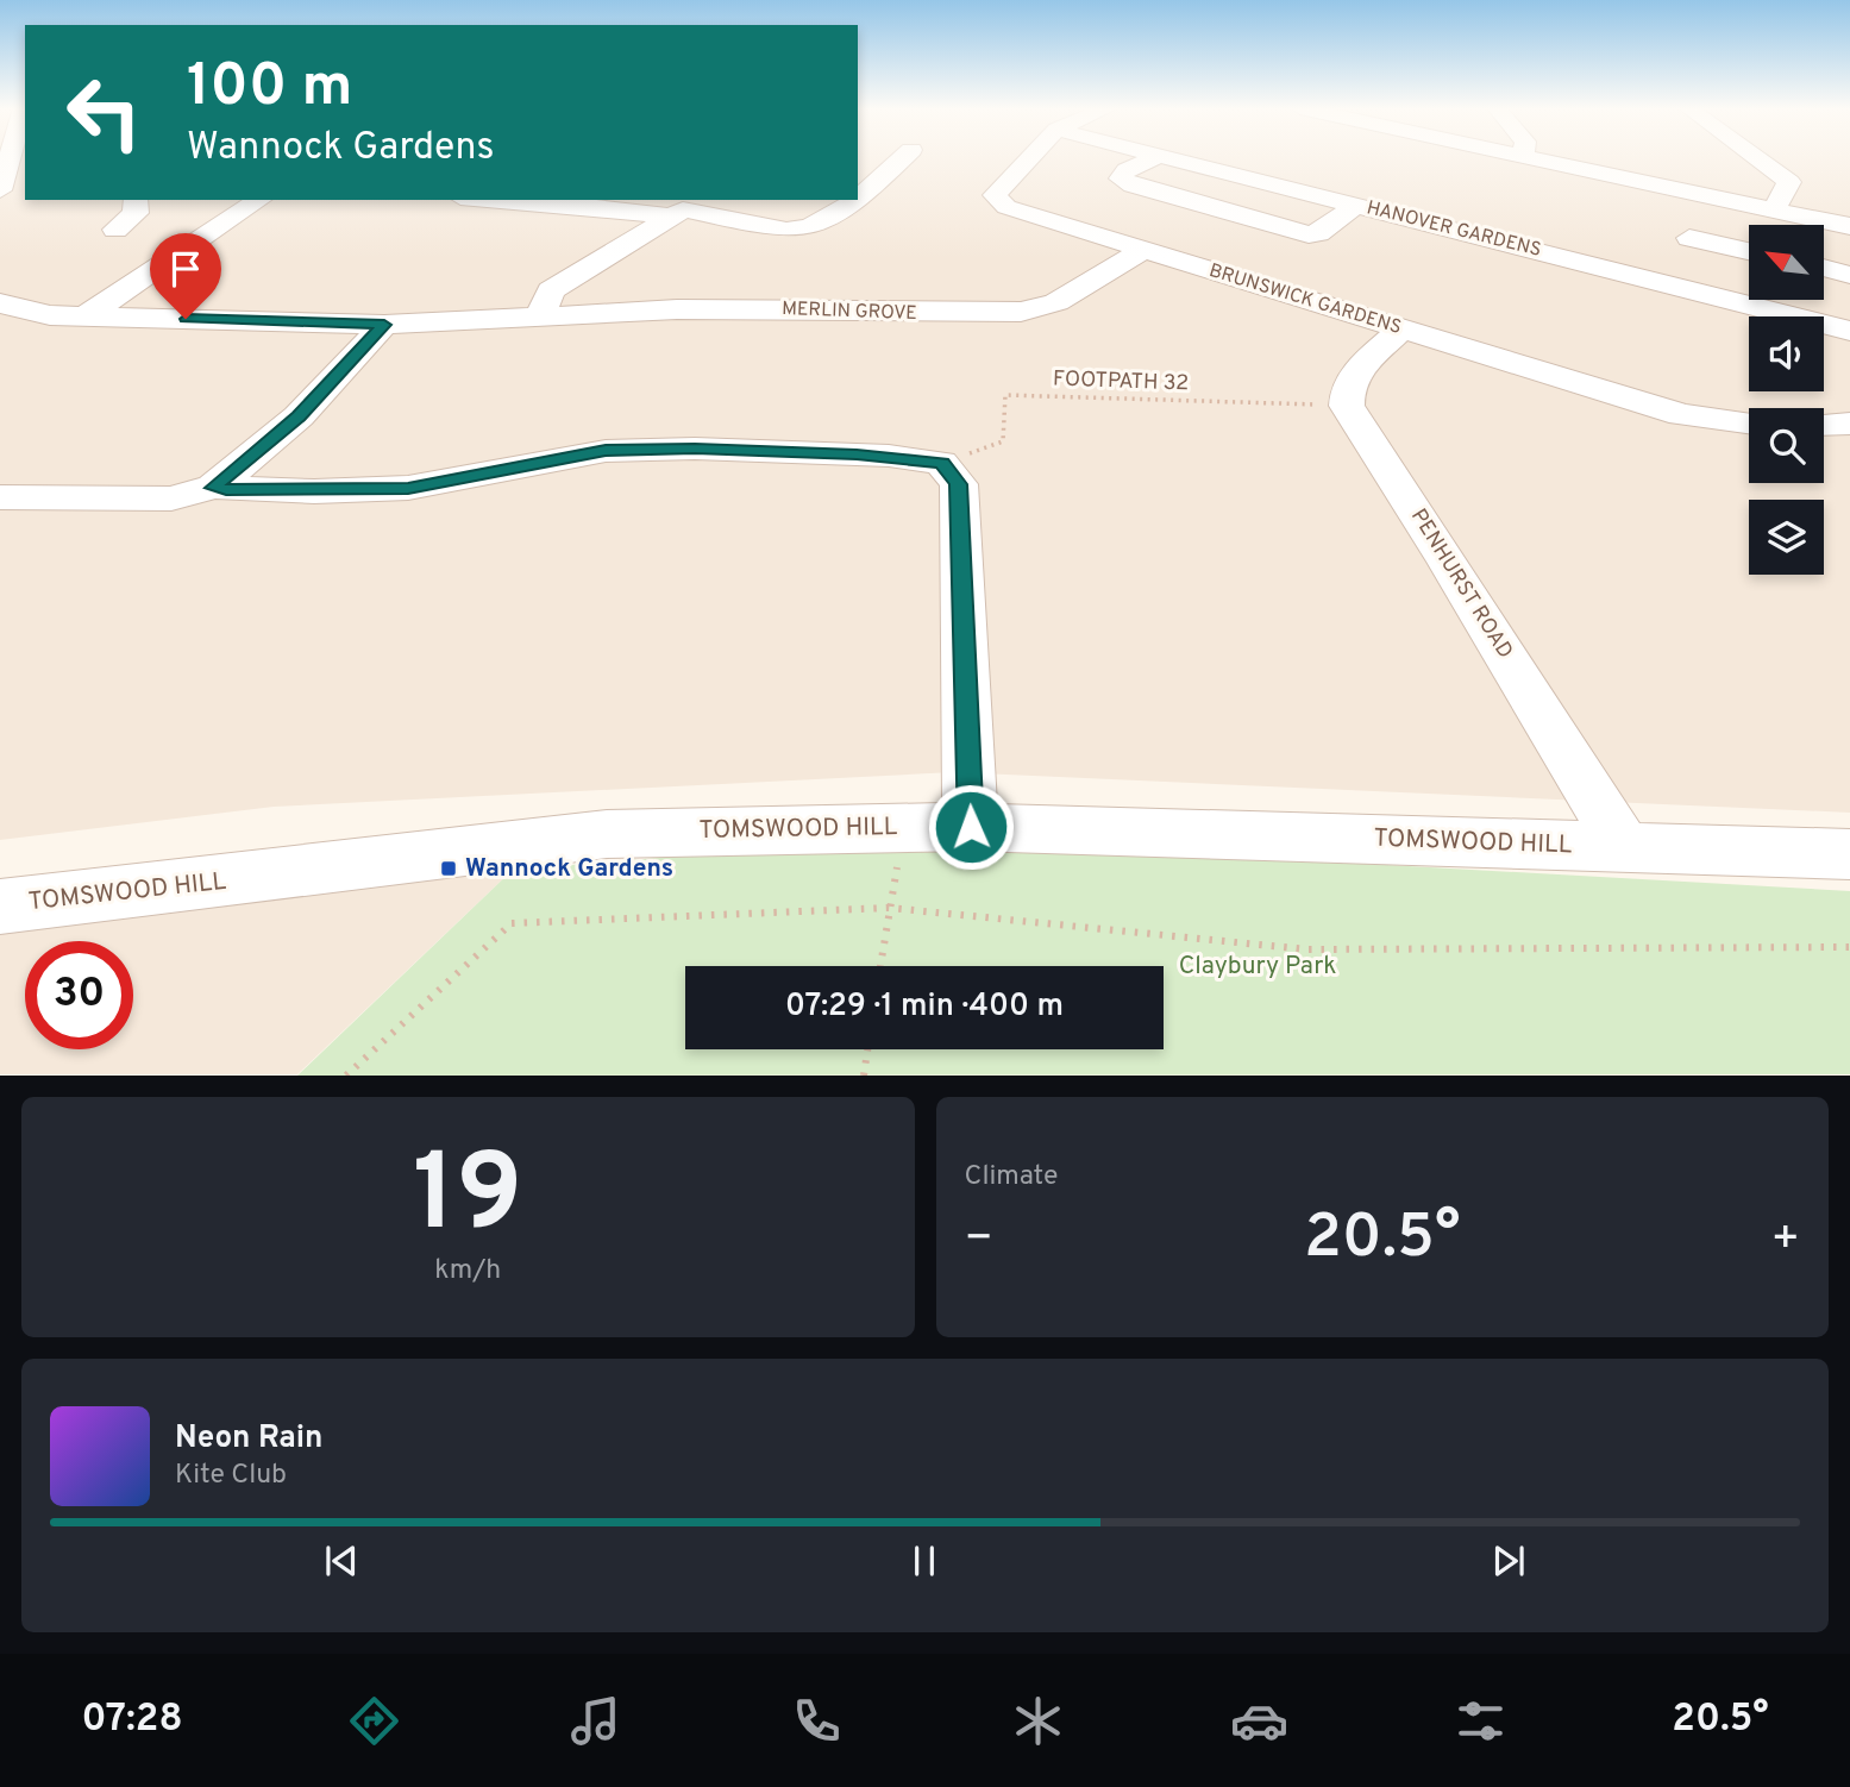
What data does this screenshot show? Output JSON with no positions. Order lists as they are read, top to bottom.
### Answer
{
  "streets": {
    "street": [
      "HANOVER GARDENS",
      "BRUNSWICK GARDENS",
      "MERLIN GROVE",
      "PENHURST ROAD",
      "TOMSWOOD HILL"
    ],
    "path": ["FOOTPATH 32"]
  },
  "crossings": [
    ["BRUNSWICK GARDENS", "MERLIN GROVE"],
    ["FOOTPATH 32", "PENHURST ROAD"],
    ["PENHURST ROAD", "TOMSWOOD HILL"]
  ],
  "parks": ["Claybury Park"],
  "places": {
    "transit": ["Wannock Gardens"]
  },
  "north": "top left",
  "page": {
    "turn": ["100 m", "Wannock Gardens"],
    "limit": "30",
    "trip": "07:29 · 1 min · 400 m",
    "tile": [
      ["19", "km/h"],
      "Climate"
    ],
    "heat": ["−", "20.5°", "+"],
    "song": ["Neon Rain", "Kite Club"],
    "tabs": ["07:28", "20.5°"]
  }
}
